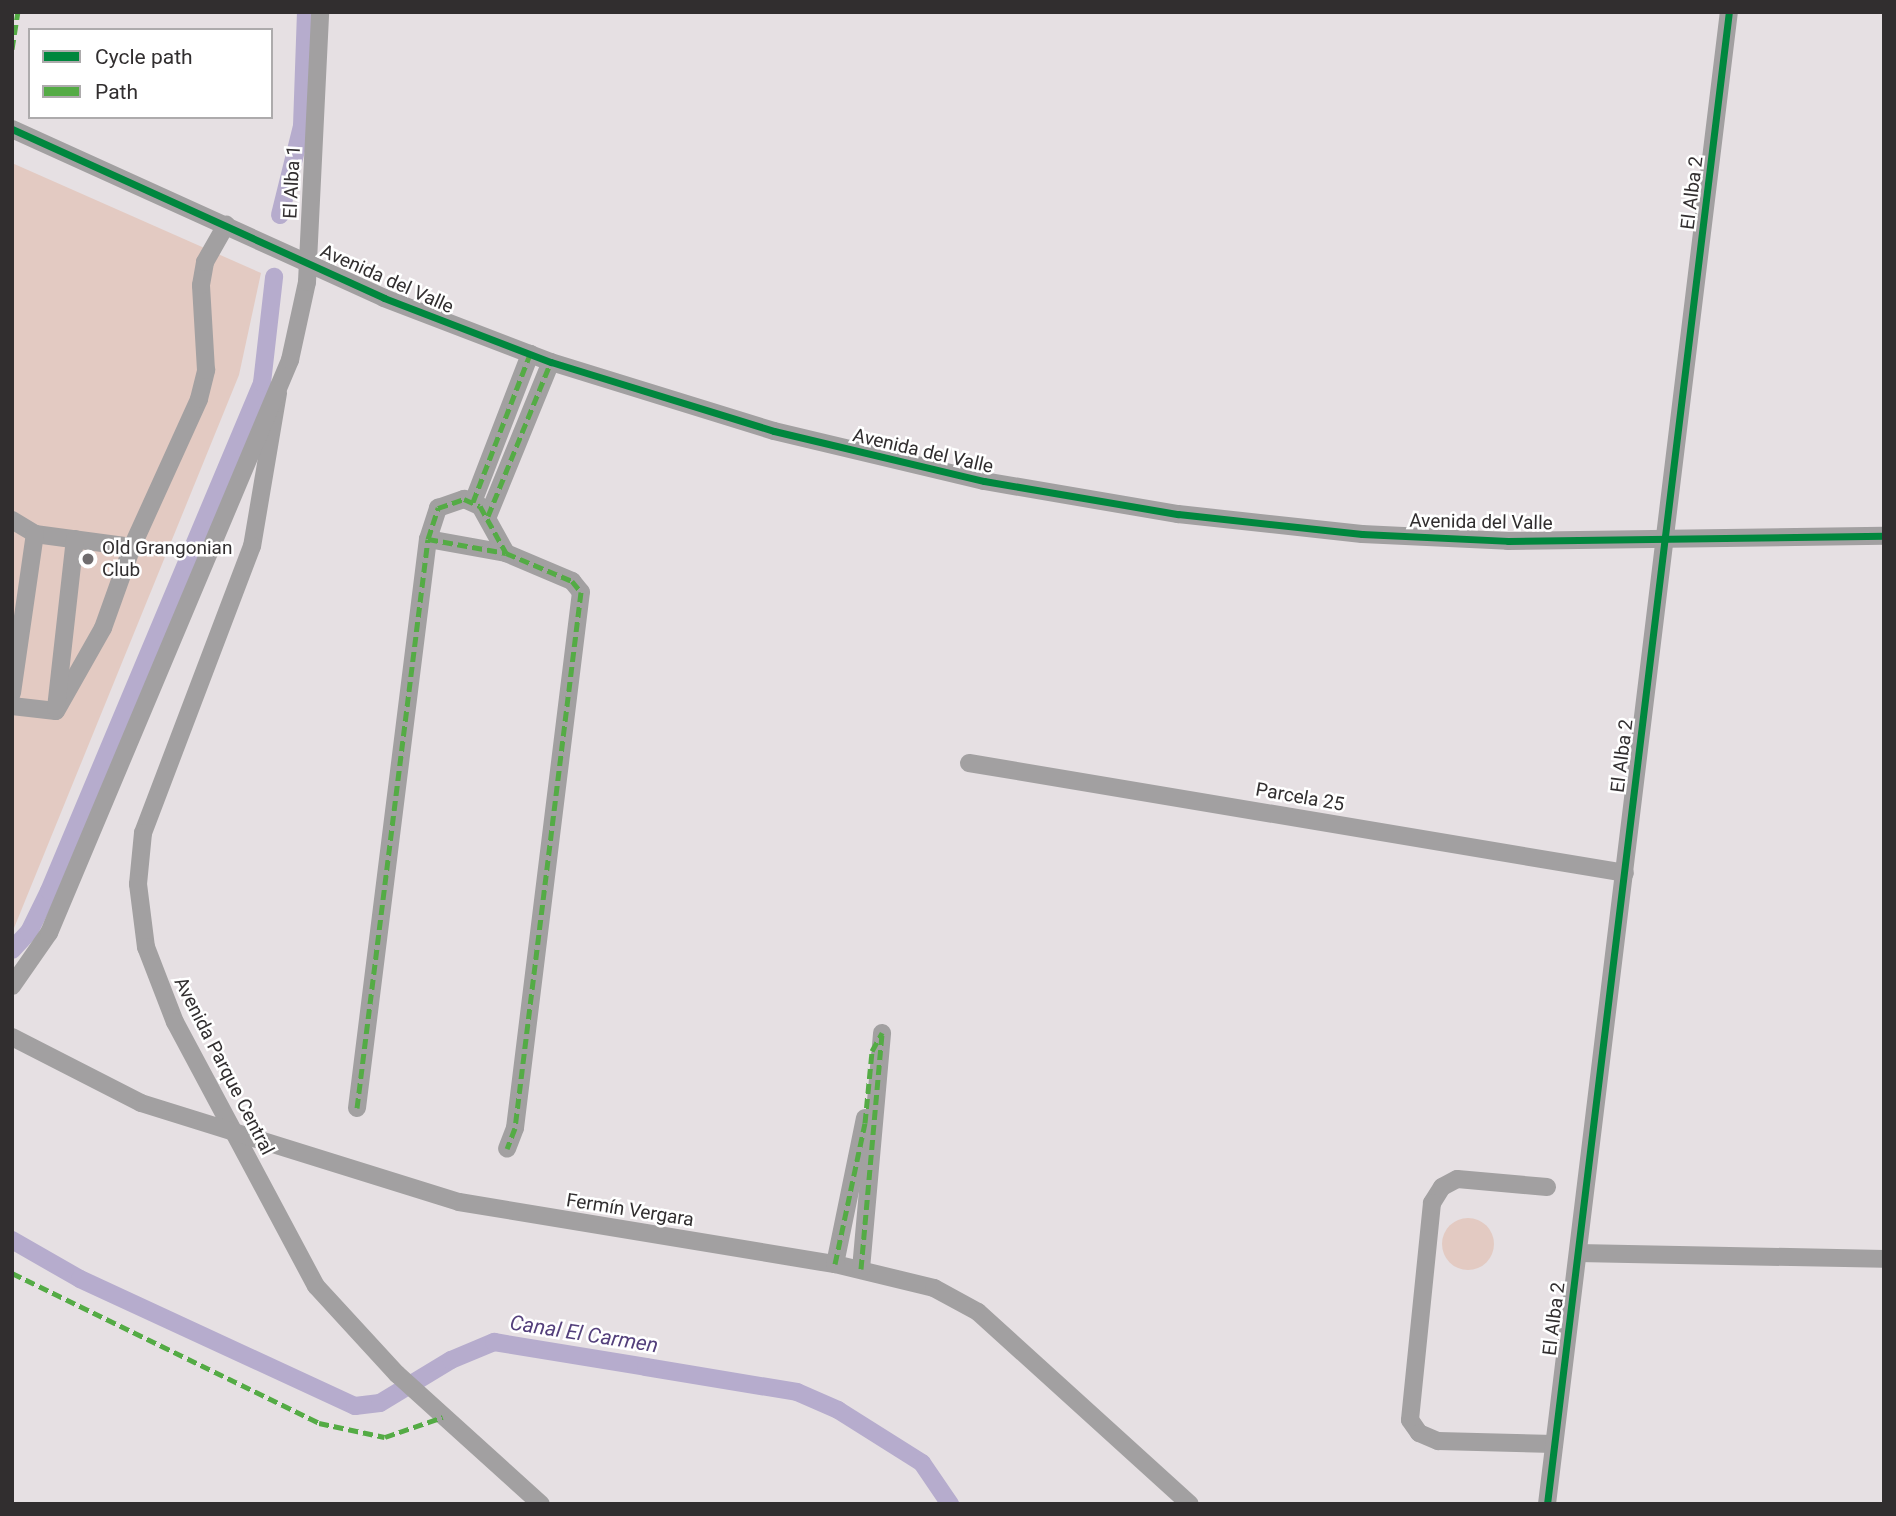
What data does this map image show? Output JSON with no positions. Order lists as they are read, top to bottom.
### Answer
{
  "streets": {
    "street": [
      "El Alba 1",
      "El Alba 2",
      "Avenida del Valle",
      "Parcela 25",
      "Avenida Parque Central",
      "Fermín Vergara"
    ]
  },
  "crossings": [
    ["El Alba 1", "Avenida del Valle"],
    ["El Alba 1", "Avenida Parque Central"],
    ["El Alba 2", "Avenida del Valle"],
    ["El Alba 2", "Parcela 25"]
  ],
  "water": ["Canal El Carmen"],
  "places": ["Old Grangonian Club"],
  "legend": ["Cycle path", "Path"]
}
